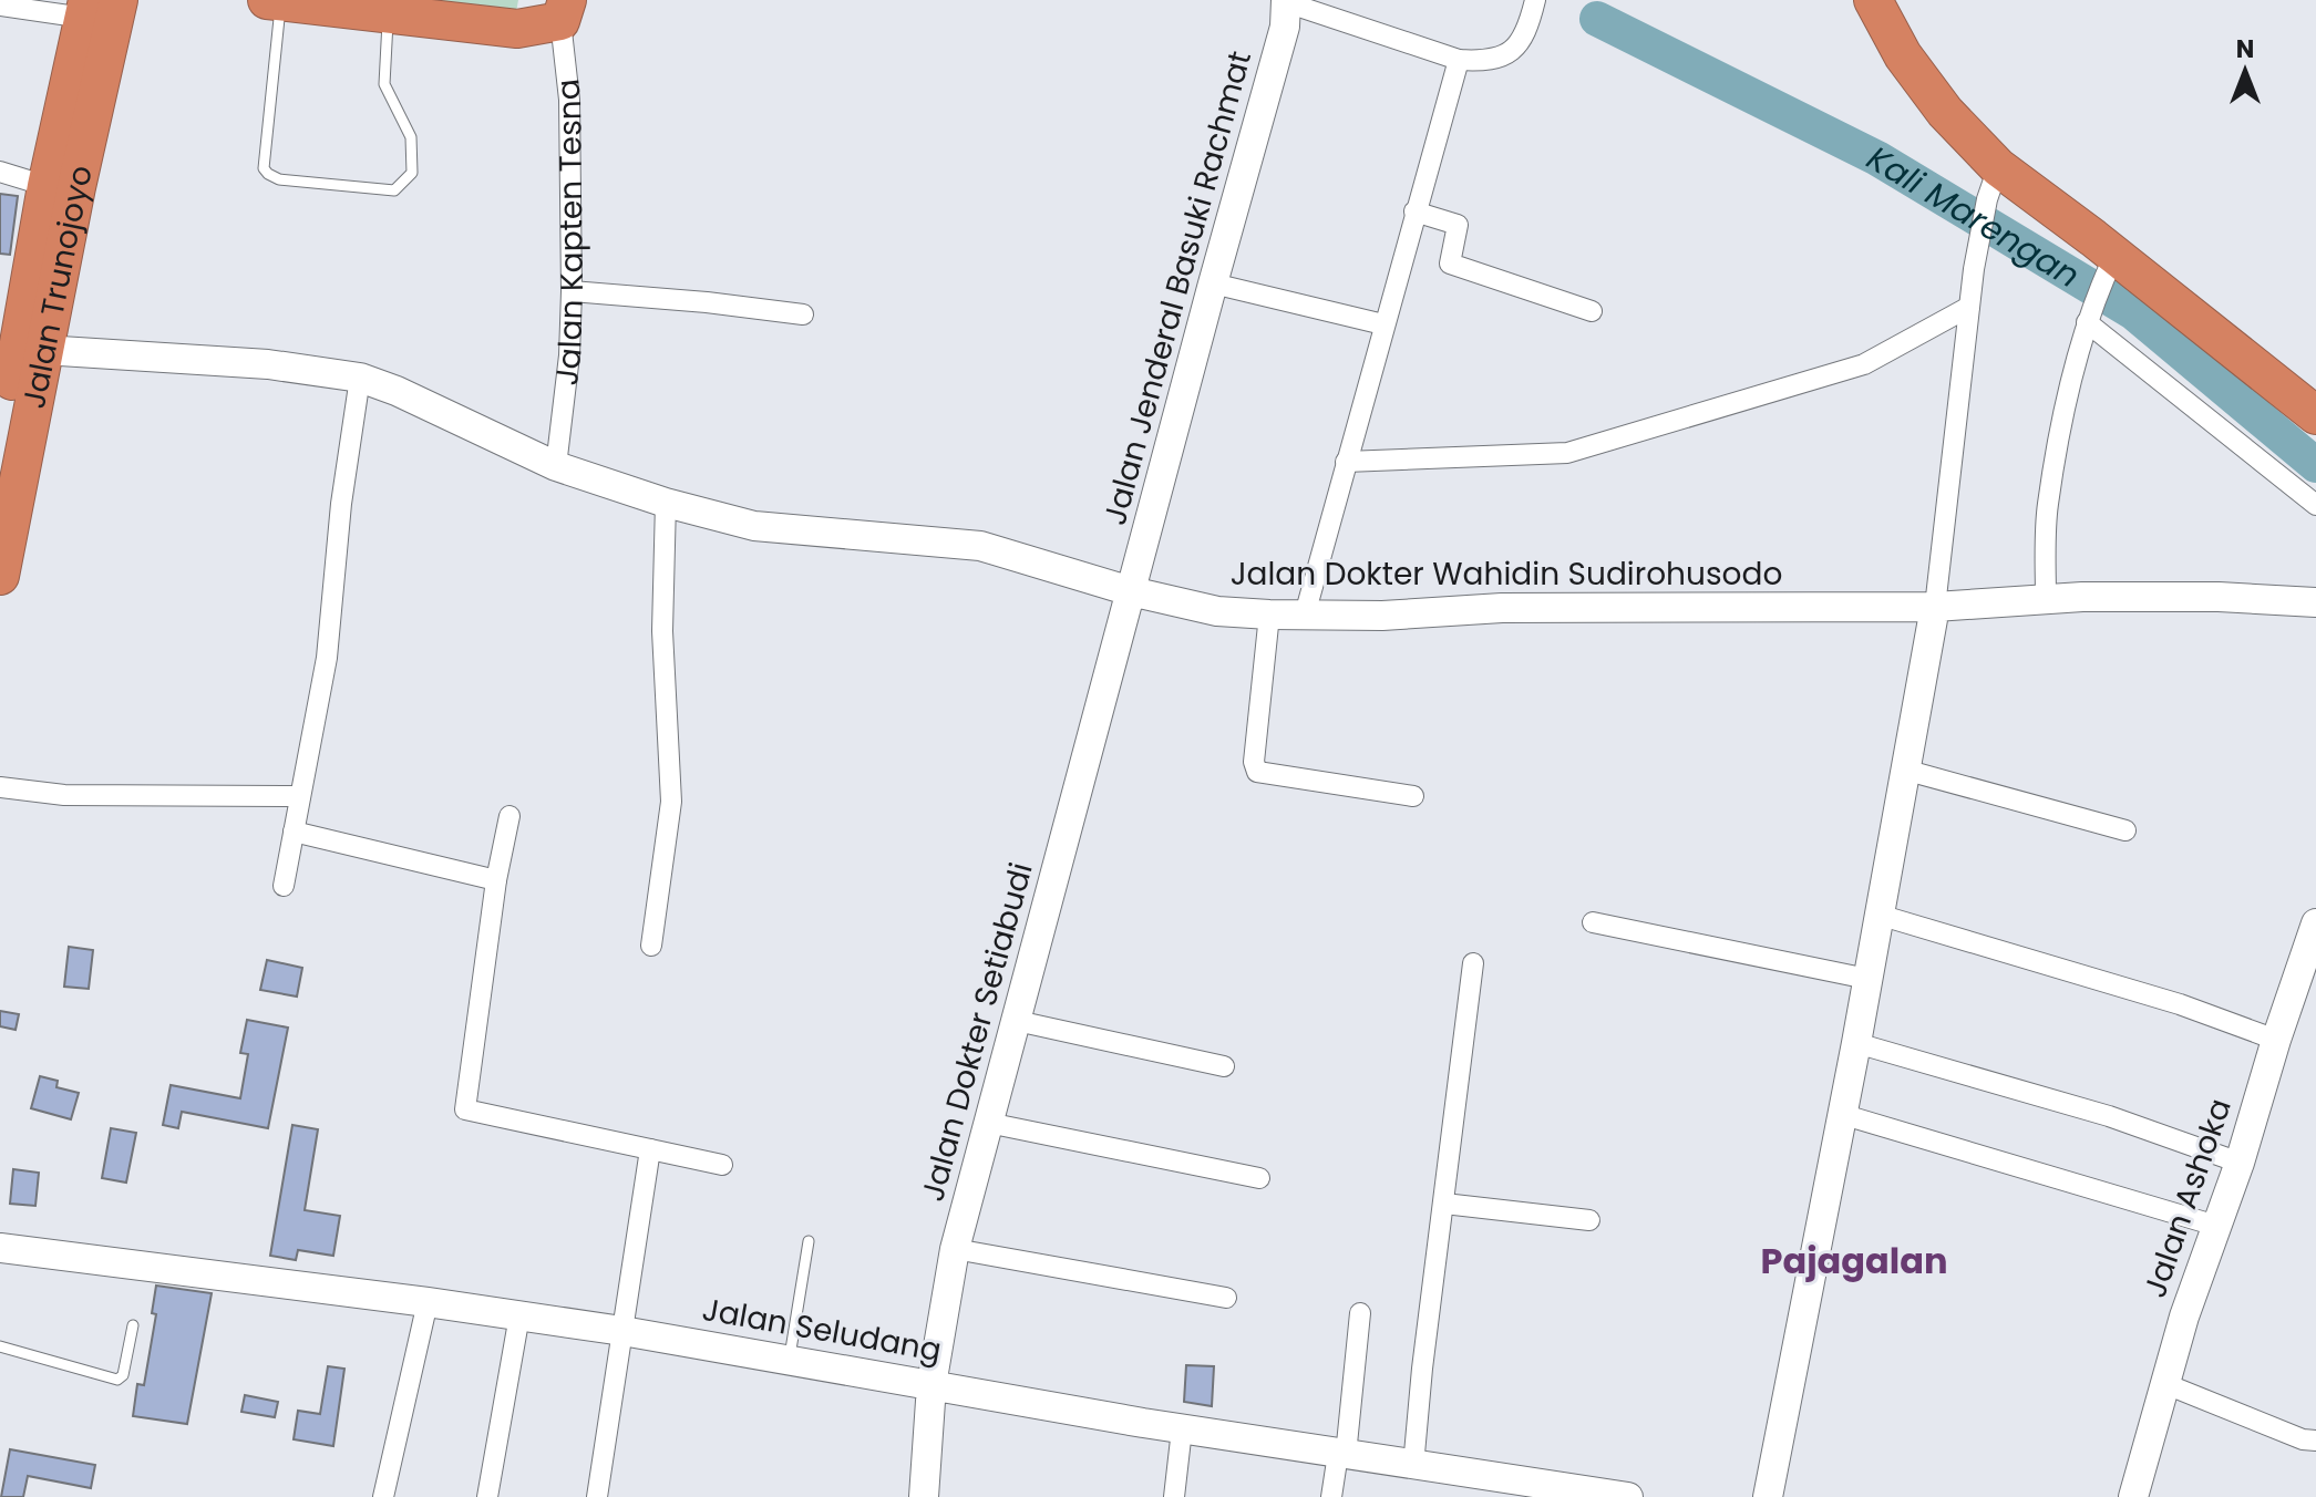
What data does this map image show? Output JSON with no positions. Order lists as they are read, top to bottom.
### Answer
{
  "streets": {
    "highway": ["Jalan Trunojoyo"],
    "street": [
      "Jalan Kapten Tesna",
      "Jalan Jenderal Basuki Rachmat",
      "Jalan Dokter Wahidin Sudirohusodo",
      "Jalan Dokter Setiabudi",
      "Jalan Ashoka",
      "Jalan Seludang"
    ]
  },
  "crossings": [
    ["Jalan Kapten Tesna", "Jalan Dokter Wahidin Sudirohusodo"],
    ["Jalan Trunojoyo", "Jalan Dokter Wahidin Sudirohusodo"],
    ["Jalan Jenderal Basuki Rachmat", "Jalan Dokter Wahidin Sudirohusodo"],
    ["Jalan Jenderal Basuki Rachmat", "Jalan Dokter Setiabudi"],
    ["Jalan Dokter Wahidin Sudirohusodo", "Jalan Dokter Setiabudi"],
    ["Jalan Dokter Setiabudi", "Jalan Seludang"]
  ],
  "districts": ["Pajagalan"],
  "water": ["Kali Marengan"],
  "north": "top"
}
